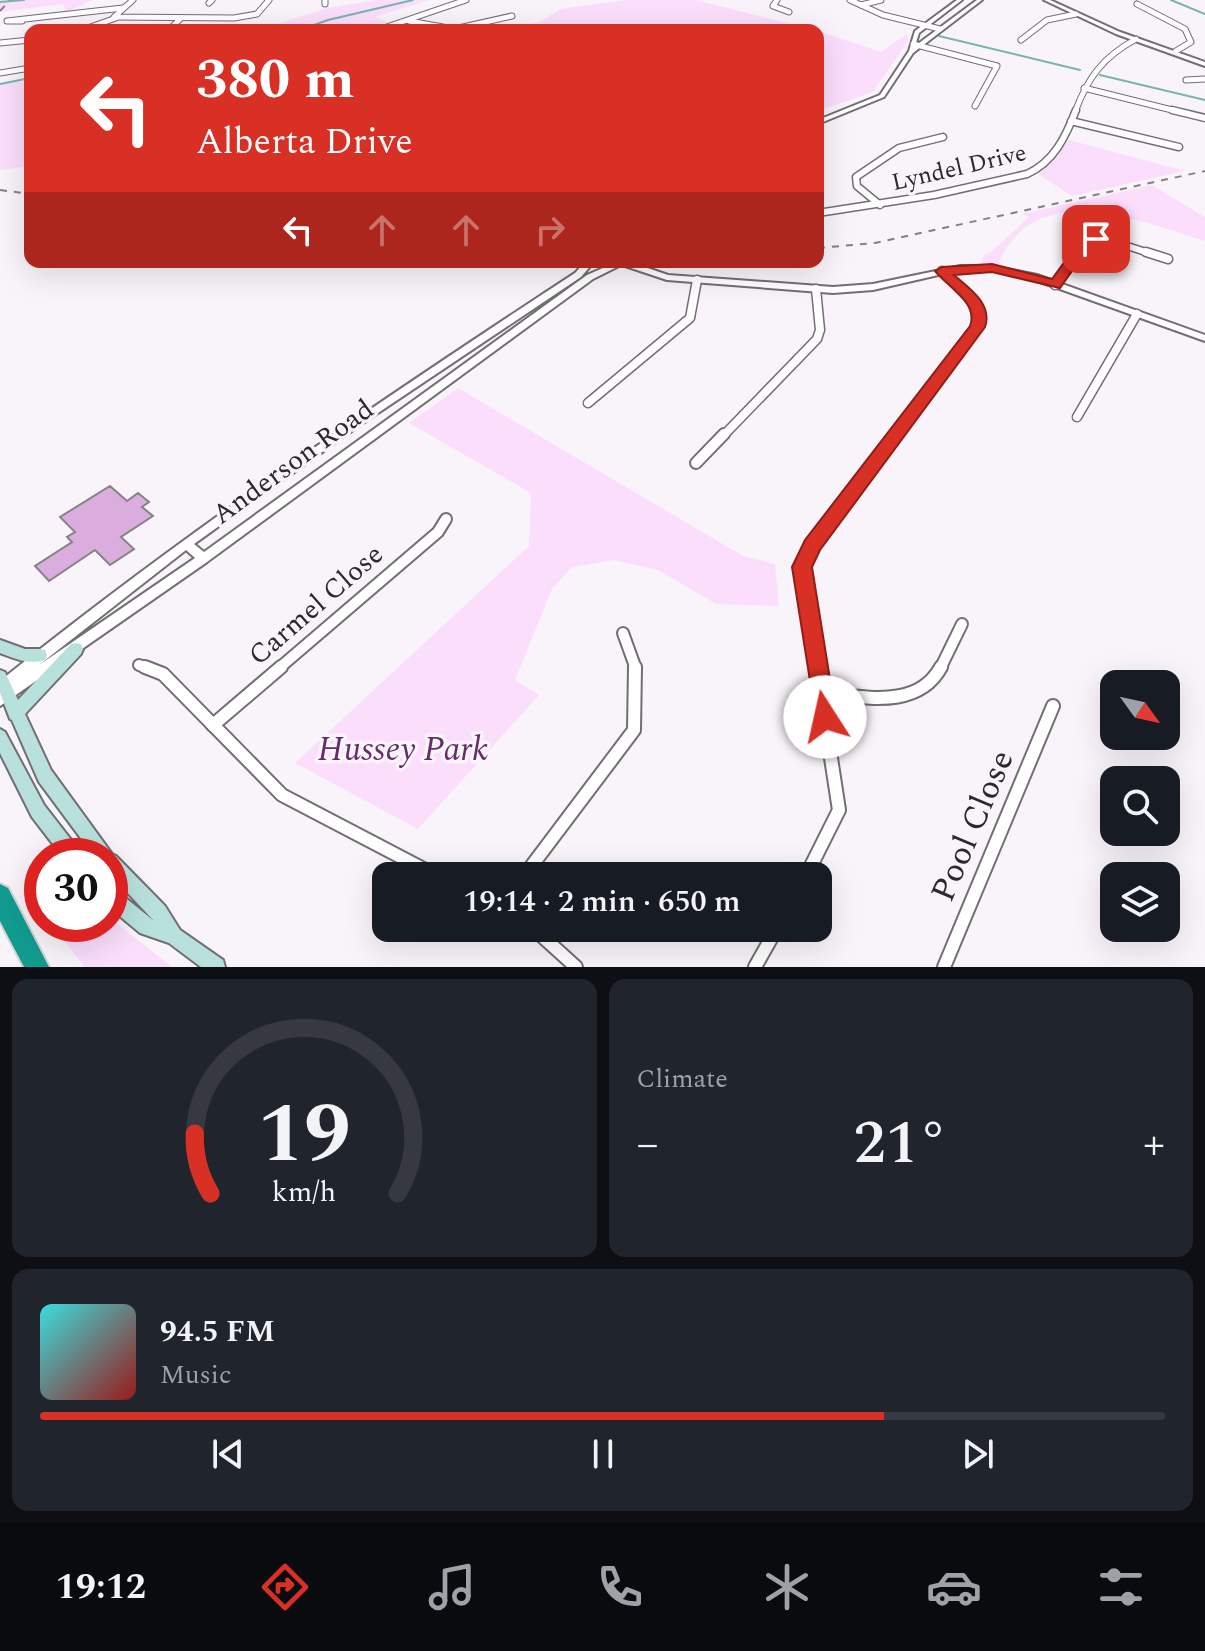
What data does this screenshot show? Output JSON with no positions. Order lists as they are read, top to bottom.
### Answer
{
  "streets": {
    "street": [
      "Lyndel Drive",
      "Anderson Road",
      "Carmel Close",
      "Pool Close"
    ]
  },
  "parks": ["Hussey Park"],
  "north": "bottom right",
  "page": {
    "turn": ["380 m", "Alberta Drive"],
    "limit": "30",
    "trip": "19:14 · 2 min · 650 m",
    "tile": "Climate",
    "heat": ["−", "21°", "+"],
    "song": ["94.5 FM", "Music"],
    "tabs": "19:12",
    "gauge": ["19", "km/h"]
  }
}
